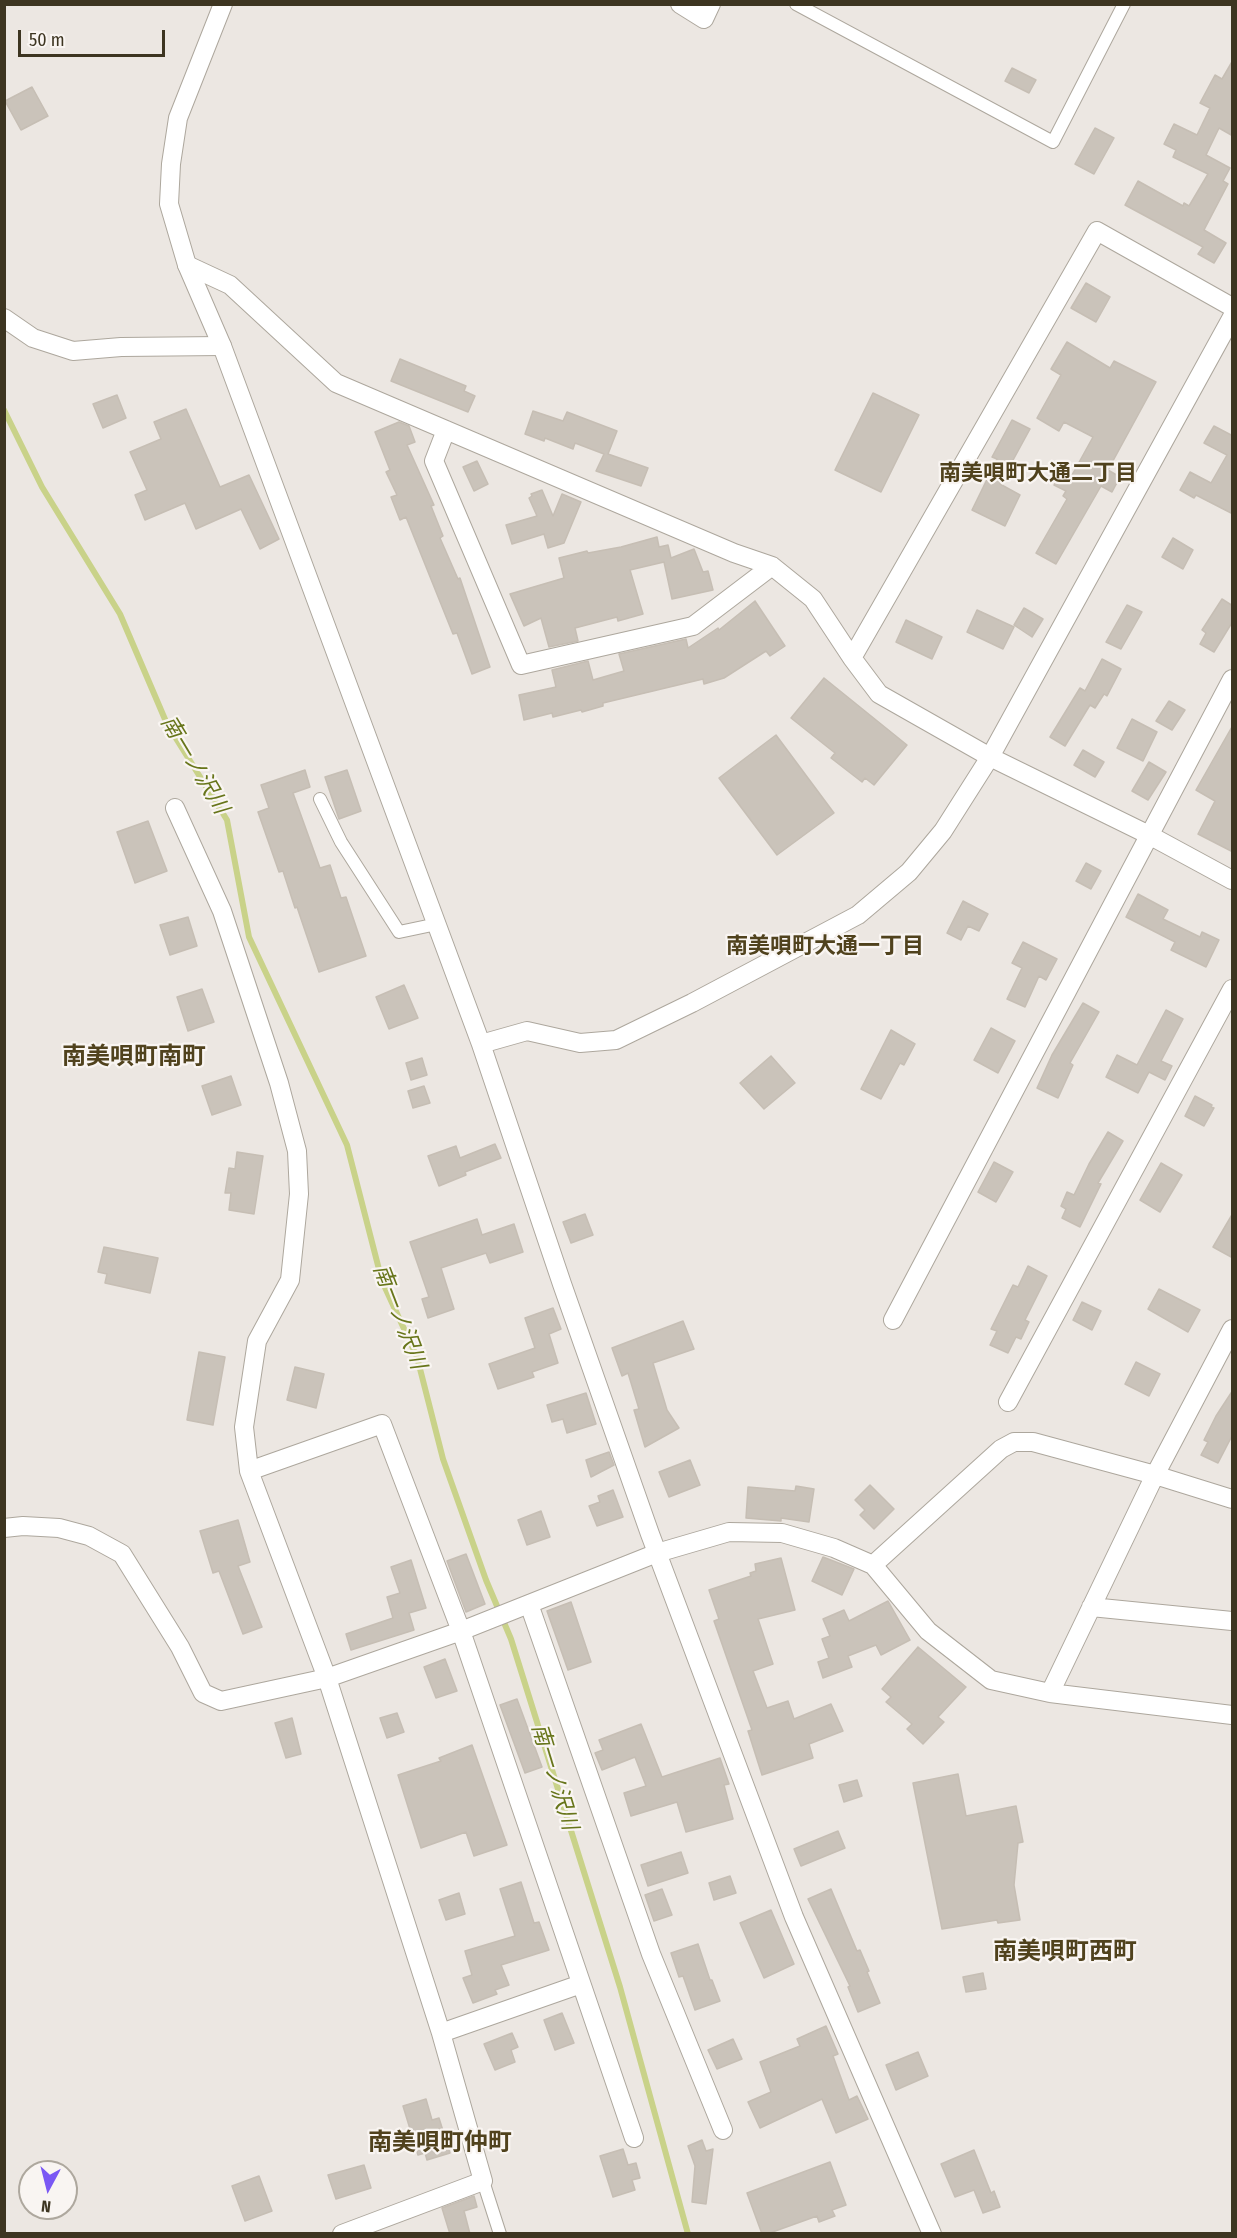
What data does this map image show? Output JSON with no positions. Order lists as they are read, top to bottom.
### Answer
{
  "districts": [
    "南美唄町大通二丁目",
    "南美唄町大通一丁目",
    "南美唄町南町",
    "南美唄町西町",
    "南美唄町仲町"
  ],
  "water": ["南一ノ沢川"],
  "scale_bar": "50 m",
  "north": "bottom"
}
